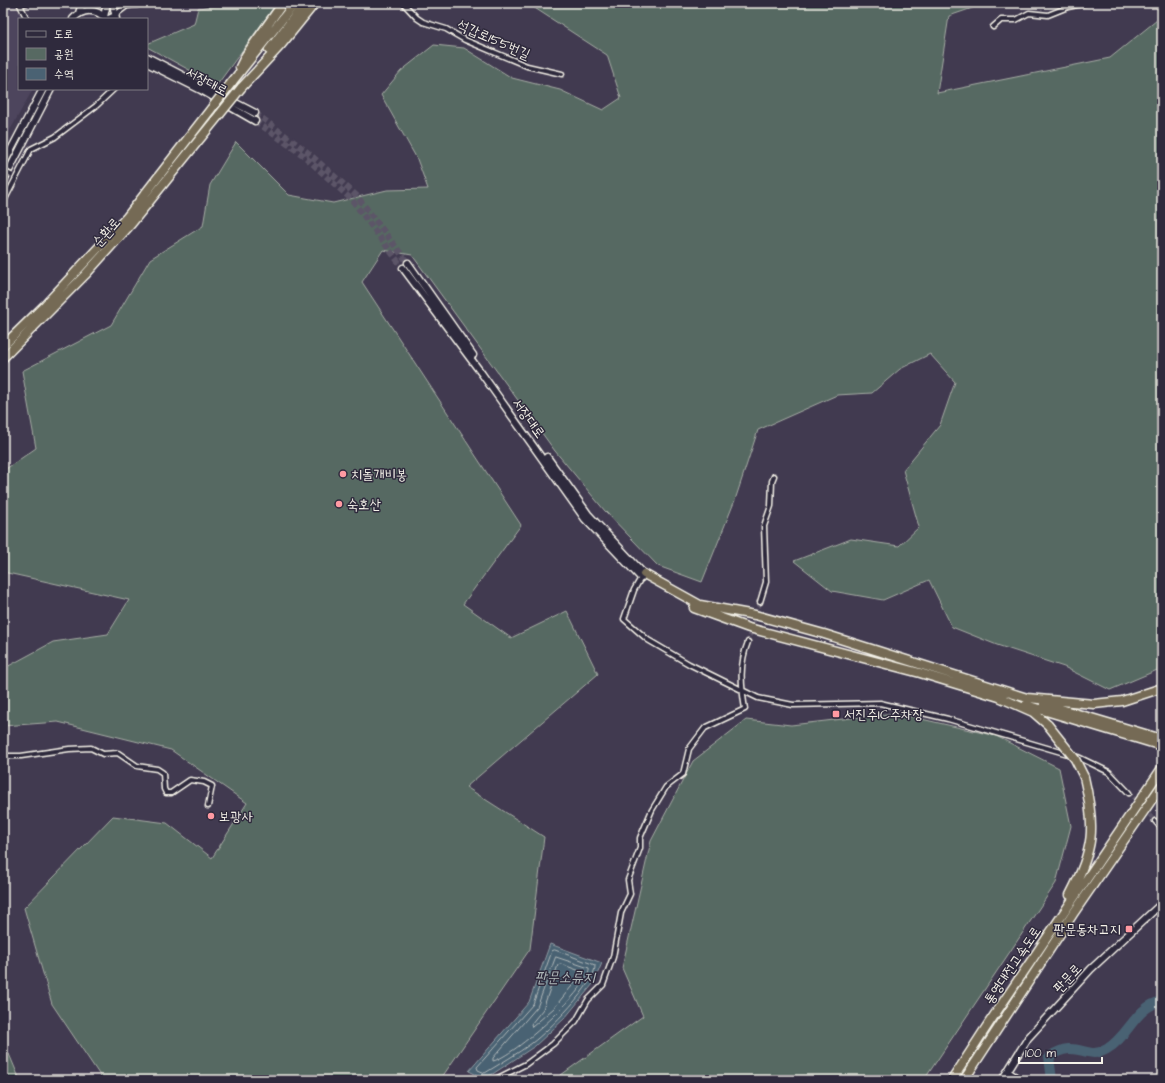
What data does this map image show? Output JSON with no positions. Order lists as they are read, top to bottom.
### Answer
{
  "streets": {
    "highway": ["순환로", "통영대전고속도로"],
    "street": ["석갑로155번길", "서장대로", "판문로"]
  },
  "water": ["판문소류지"],
  "places": {
    "other": ["치돌개비봉", "숙호산", "보광사"],
    "transit": ["서진주IC주차장", "판문동차고지"]
  },
  "legend": ["도로", "공원", "수역"],
  "scale_bar": "100 m"
}
